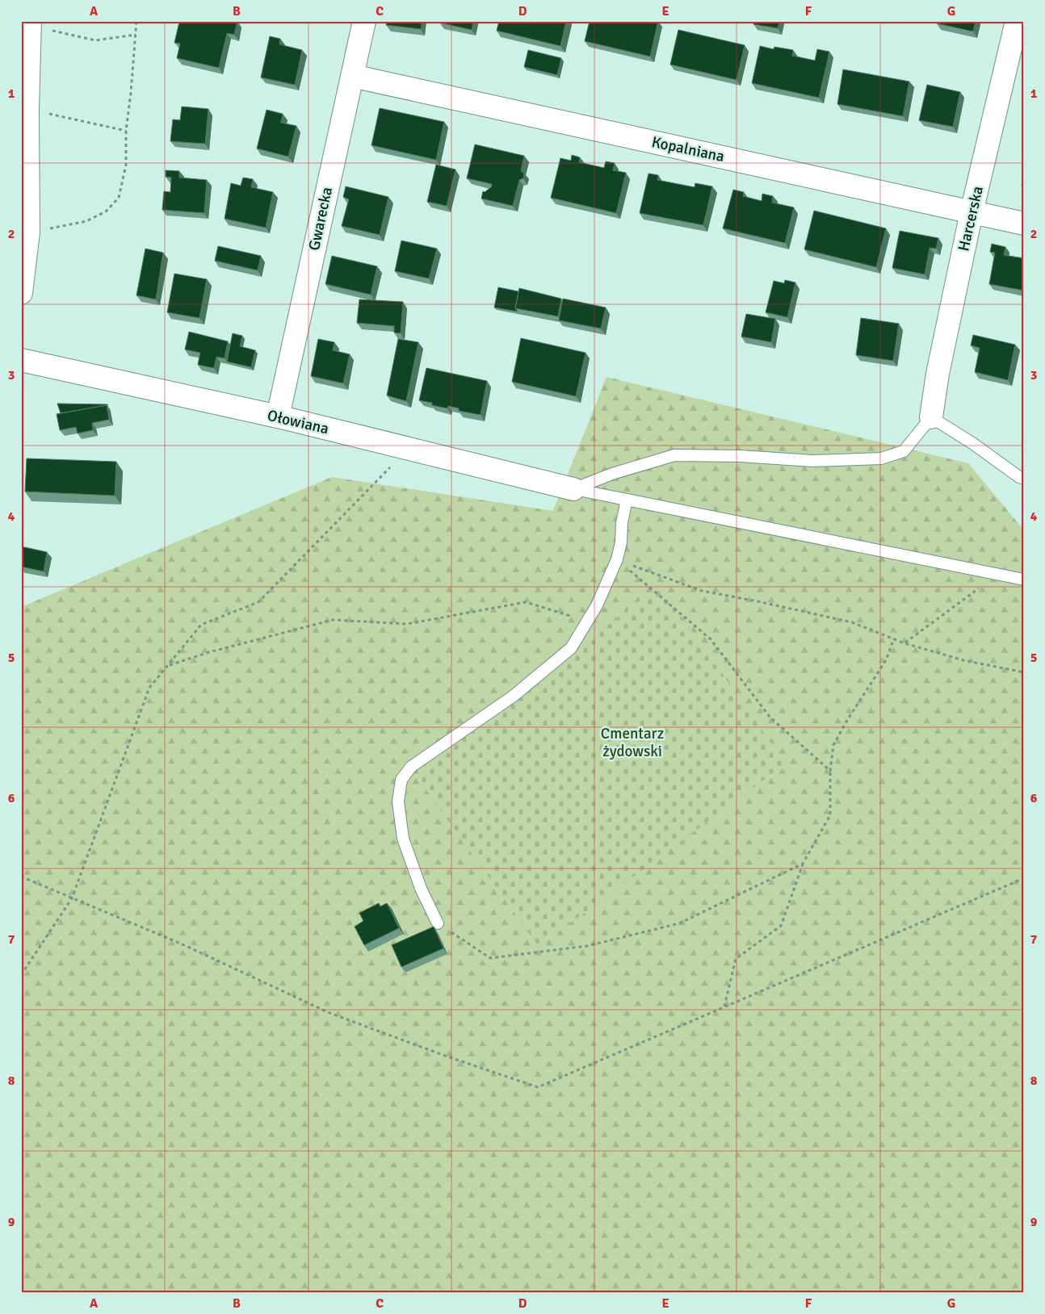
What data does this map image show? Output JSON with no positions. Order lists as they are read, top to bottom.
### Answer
{
  "streets": {
    "street": [
      "Kopalniana",
      "Gwarecka",
      "Harcerska",
      "Ołowiana"
    ]
  },
  "crossings": [
    ["Kopalniana", "Gwarecka"],
    ["Kopalniana", "Harcerska"],
    ["Gwarecka", "Ołowiana"]
  ],
  "parks": ["Cmentarz żydowski"],
  "grid": {
    "columns": [
      "A",
      "B",
      "C",
      "D",
      "E",
      "F",
      "G"
    ],
    "rows": [
      "1",
      "2",
      "3",
      "4",
      "5",
      "6",
      "7",
      "8",
      "9"
    ]
  }
}
